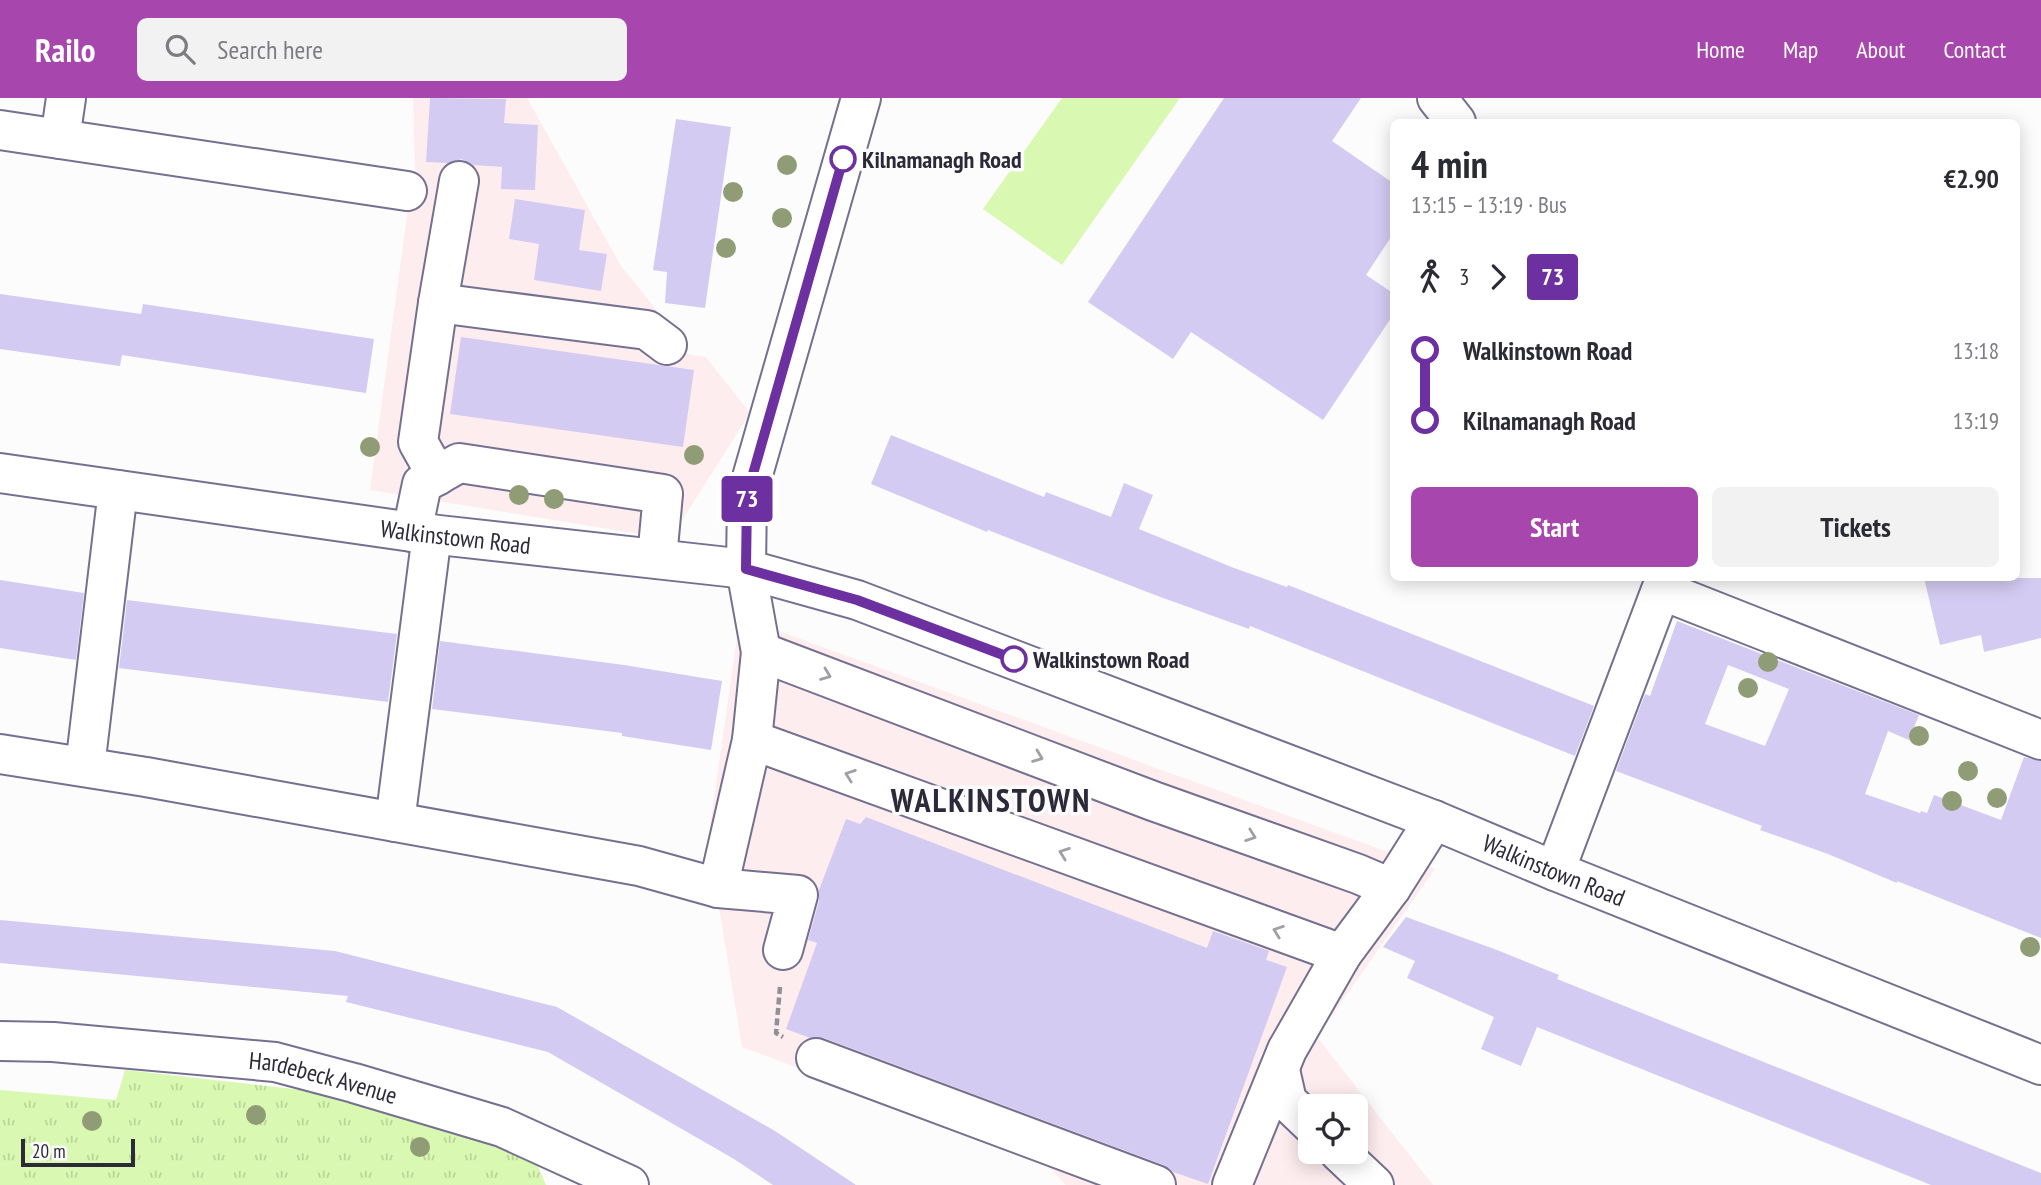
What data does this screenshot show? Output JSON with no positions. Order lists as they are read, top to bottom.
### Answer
{
  "streets": {
    "main road": ["Walkinstown Road", "Hardebeck Avenue"]
  },
  "districts": ["WALKINSTOWN"],
  "places": ["Kilnamanagh Road", "Walkinstown Road"],
  "lines": ["bus line 73"],
  "scale_bar": "20 m",
  "page": {
    "header": "Railo",
    "search": "Search here",
    "nav": [
      "Home",
      "Map",
      "About",
      "Contact"
    ],
    "on_map": "73",
    "heading": ["4 min", "13:15 – 13:19 · Bus", "€2.90"],
    "legs": ["3", "73"],
    "list": [
      {
        "name": "Walkinstown Road",
        "value": "13:18"
      },
      {
        "name": "Kilnamanagh Road",
        "value": "13:19"
      }
    ],
    "buttons": ["Start", "Tickets"],
    "scale": "20 m"
  }
}
